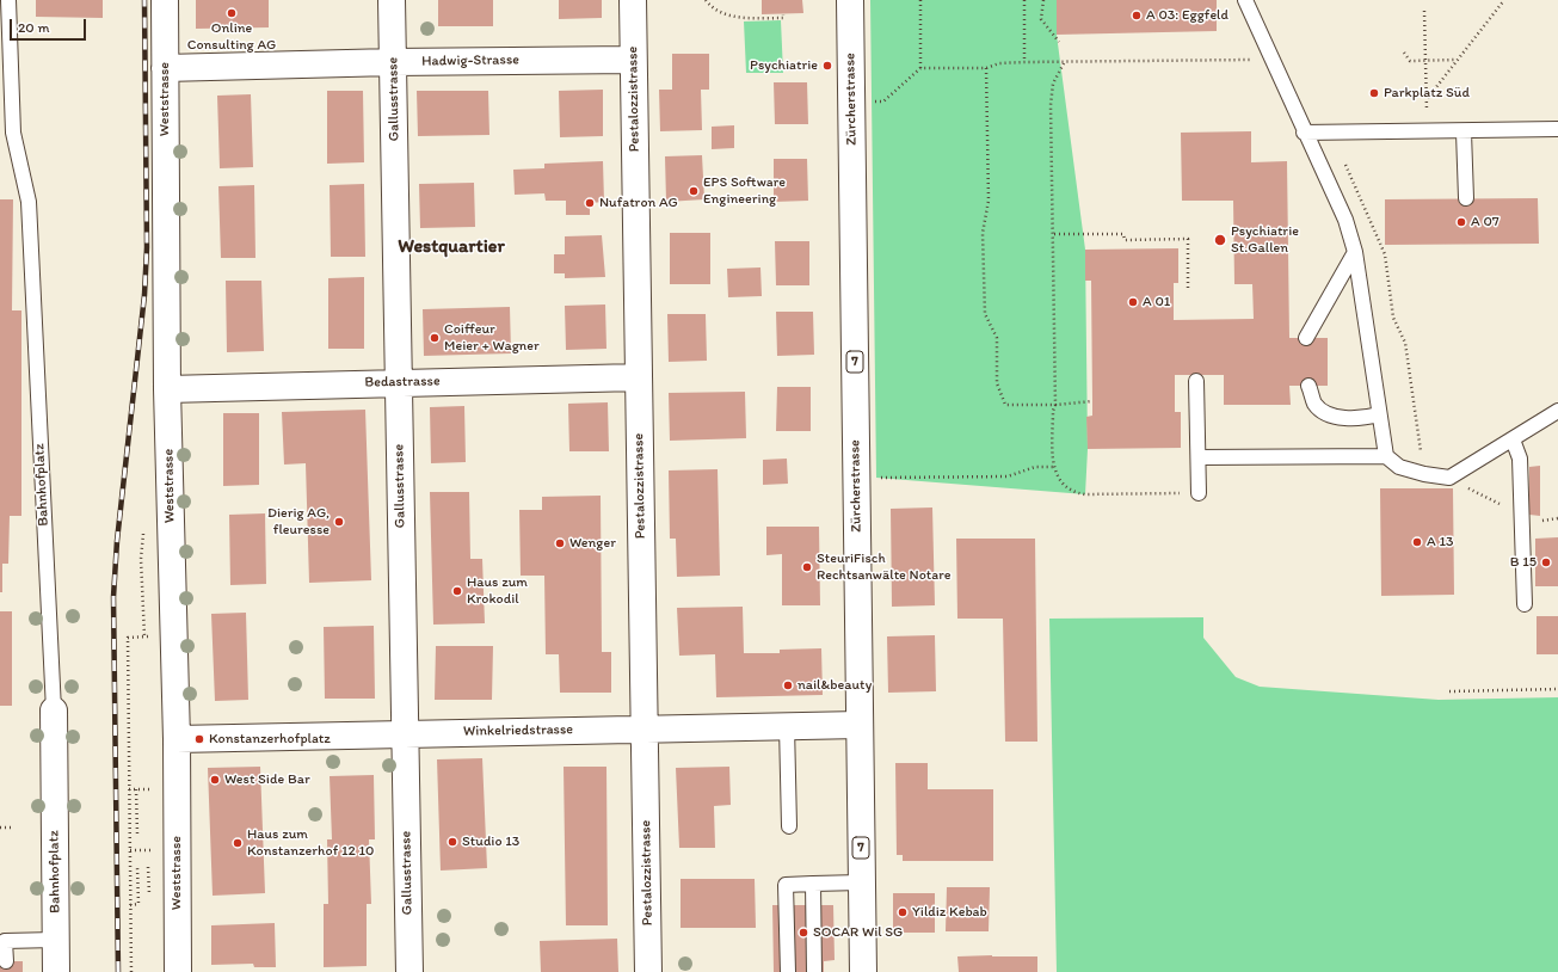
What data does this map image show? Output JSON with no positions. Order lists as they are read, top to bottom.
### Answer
{
  "streets": {
    "street": [
      "Hadwig-Strasse",
      "Weststrasse",
      "Gallusstrasse",
      "Pestalozzistrasse",
      "Zürcherstrasse",
      "7",
      "Bedastrasse",
      "Bahnhofplatz",
      "Winkelriedstrasse"
    ]
  },
  "crossings": [
    ["Hadwig-Strasse", "Weststrasse"],
    ["Hadwig-Strasse", "Gallusstrasse"],
    ["Hadwig-Strasse", "Pestalozzistrasse"],
    ["Weststrasse", "Bedastrasse"],
    ["Weststrasse", "Winkelriedstrasse"],
    ["Gallusstrasse", "Bedastrasse"],
    ["Gallusstrasse", "Winkelriedstrasse"],
    ["Pestalozzistrasse", "Bedastrasse"],
    ["Pestalozzistrasse", "Winkelriedstrasse"],
    ["Zürcherstrasse", "Winkelriedstrasse"]
  ],
  "districts": ["Westquartier"],
  "places": [
    "Online Consulting AG",
    "A 03: Eggfeld",
    "Psychiatrie",
    "Parkplatz Süd",
    "EPS Software Engineering",
    "Nufatron AG",
    "A 07",
    "Psychiatrie St.Gallen",
    "A 01",
    "Coiffeur Meier + Wagner",
    "Dierig AG, fleuresse",
    "A 13",
    "Wenger",
    "B 15",
    "SteuriFisch Rechtsanwälte Notare",
    "Haus zum Krokodil",
    "nail&beauty",
    "Konstanzerhofplatz",
    "West Side Bar",
    "Studio 13",
    "Haus zum Konstanzerhof 12 10",
    "Yildiz Kebab",
    "SOCAR Wil SG"
  ],
  "scale_bar": "20 m"
}
